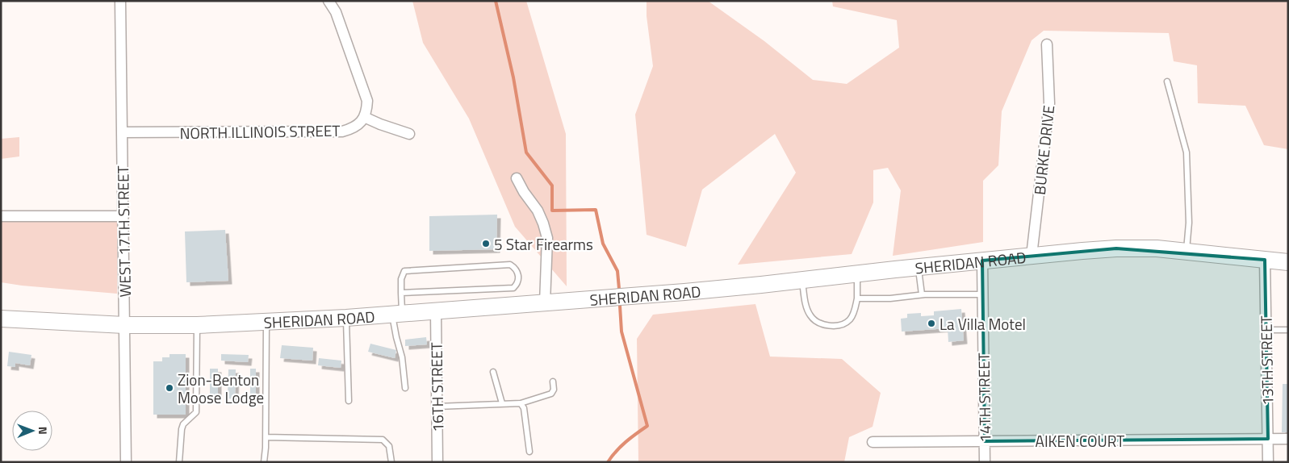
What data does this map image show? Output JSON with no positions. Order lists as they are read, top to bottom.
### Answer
{
  "streets": {
    "main road": ["SHERIDAN ROAD"],
    "street": [
      "NORTH ILLINOIS STREET",
      "BURKE DRIVE",
      "WEST 17TH STREET",
      "13TH STREET",
      "16TH STREET",
      "14TH STREET",
      "AIKEN COURT"
    ]
  },
  "crossings": [
    ["NORTH ILLINOIS STREET", "WEST 17TH STREET"],
    ["BURKE DRIVE", "SHERIDAN ROAD"],
    ["WEST 17TH STREET", "SHERIDAN ROAD"],
    ["SHERIDAN ROAD", "13TH STREET"],
    ["SHERIDAN ROAD", "16TH STREET"],
    ["SHERIDAN ROAD", "14TH STREET"],
    ["13TH STREET", "AIKEN COURT"],
    ["14TH STREET", "AIKEN COURT"]
  ],
  "places": ["5 Star Firearms", "La Villa Motel", "Zion-Benton Moose Lodge"],
  "north": "right"
}
